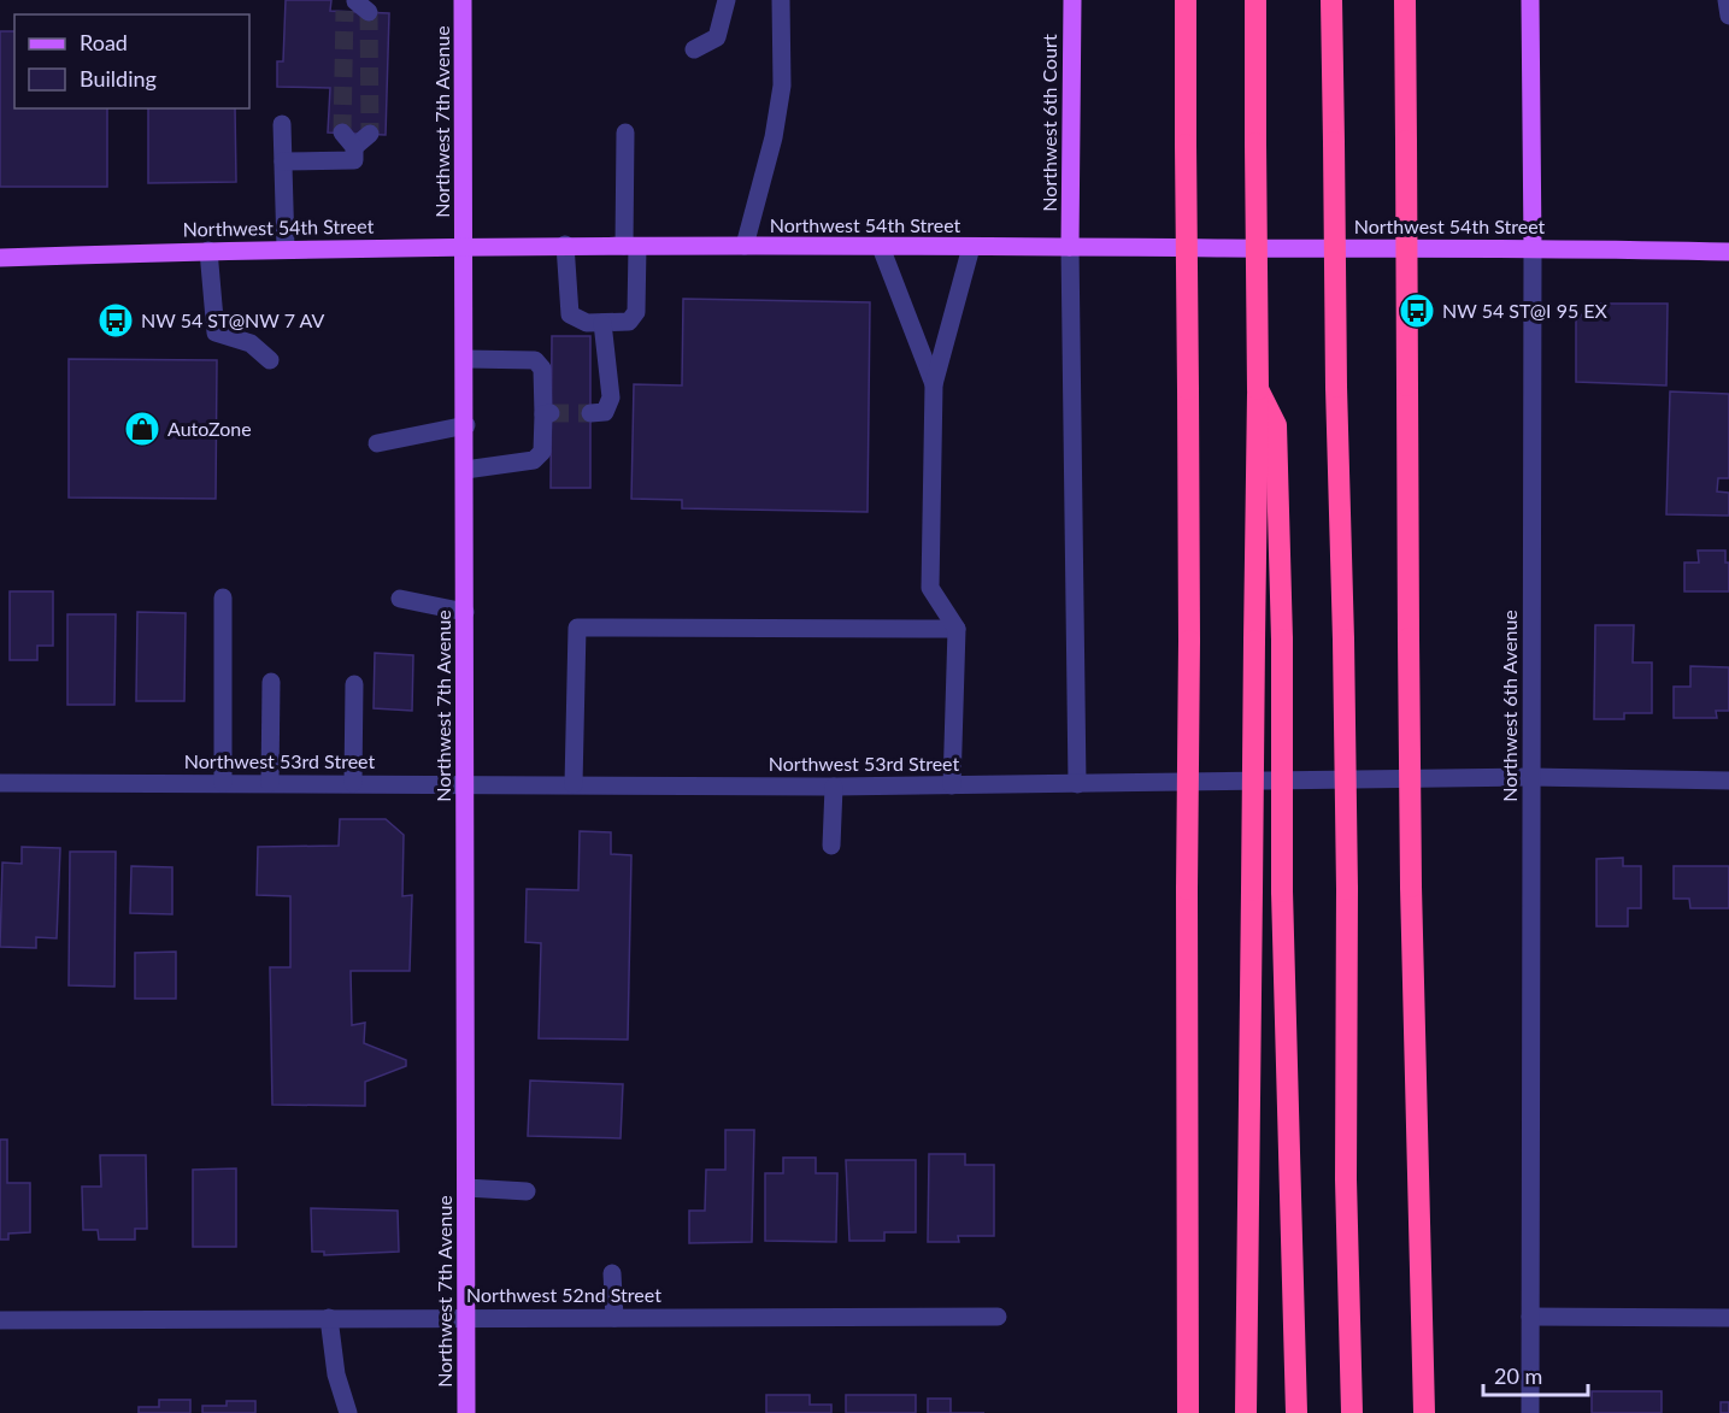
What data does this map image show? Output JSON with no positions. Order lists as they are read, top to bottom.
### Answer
{
  "streets": {
    "main road": [
      "Northwest 7th Avenue",
      "Northwest 6th Court",
      "Northwest 54th Street",
      "Northwest 6th Avenue"
    ],
    "street": ["Northwest 53rd Street", "Northwest 52nd Street"]
  },
  "crossings": [
    ["Northwest 7th Avenue", "Northwest 54th Street"],
    ["Northwest 7th Avenue", "Northwest 53rd Street"],
    ["Northwest 7th Avenue", "Northwest 52nd Street"],
    ["Northwest 6th Court", "Northwest 54th Street"],
    ["Northwest 54th Street", "Northwest 6th Avenue"],
    ["Northwest 6th Avenue", "Northwest 53rd Street"]
  ],
  "places": {
    "bus stop": ["NW 54 ST@I 95 EX", "NW 54 ST@NW 7 AV"],
    "shop": ["AutoZone"]
  },
  "legend": ["Road", "Building"],
  "scale_bar": "20 m"
}
